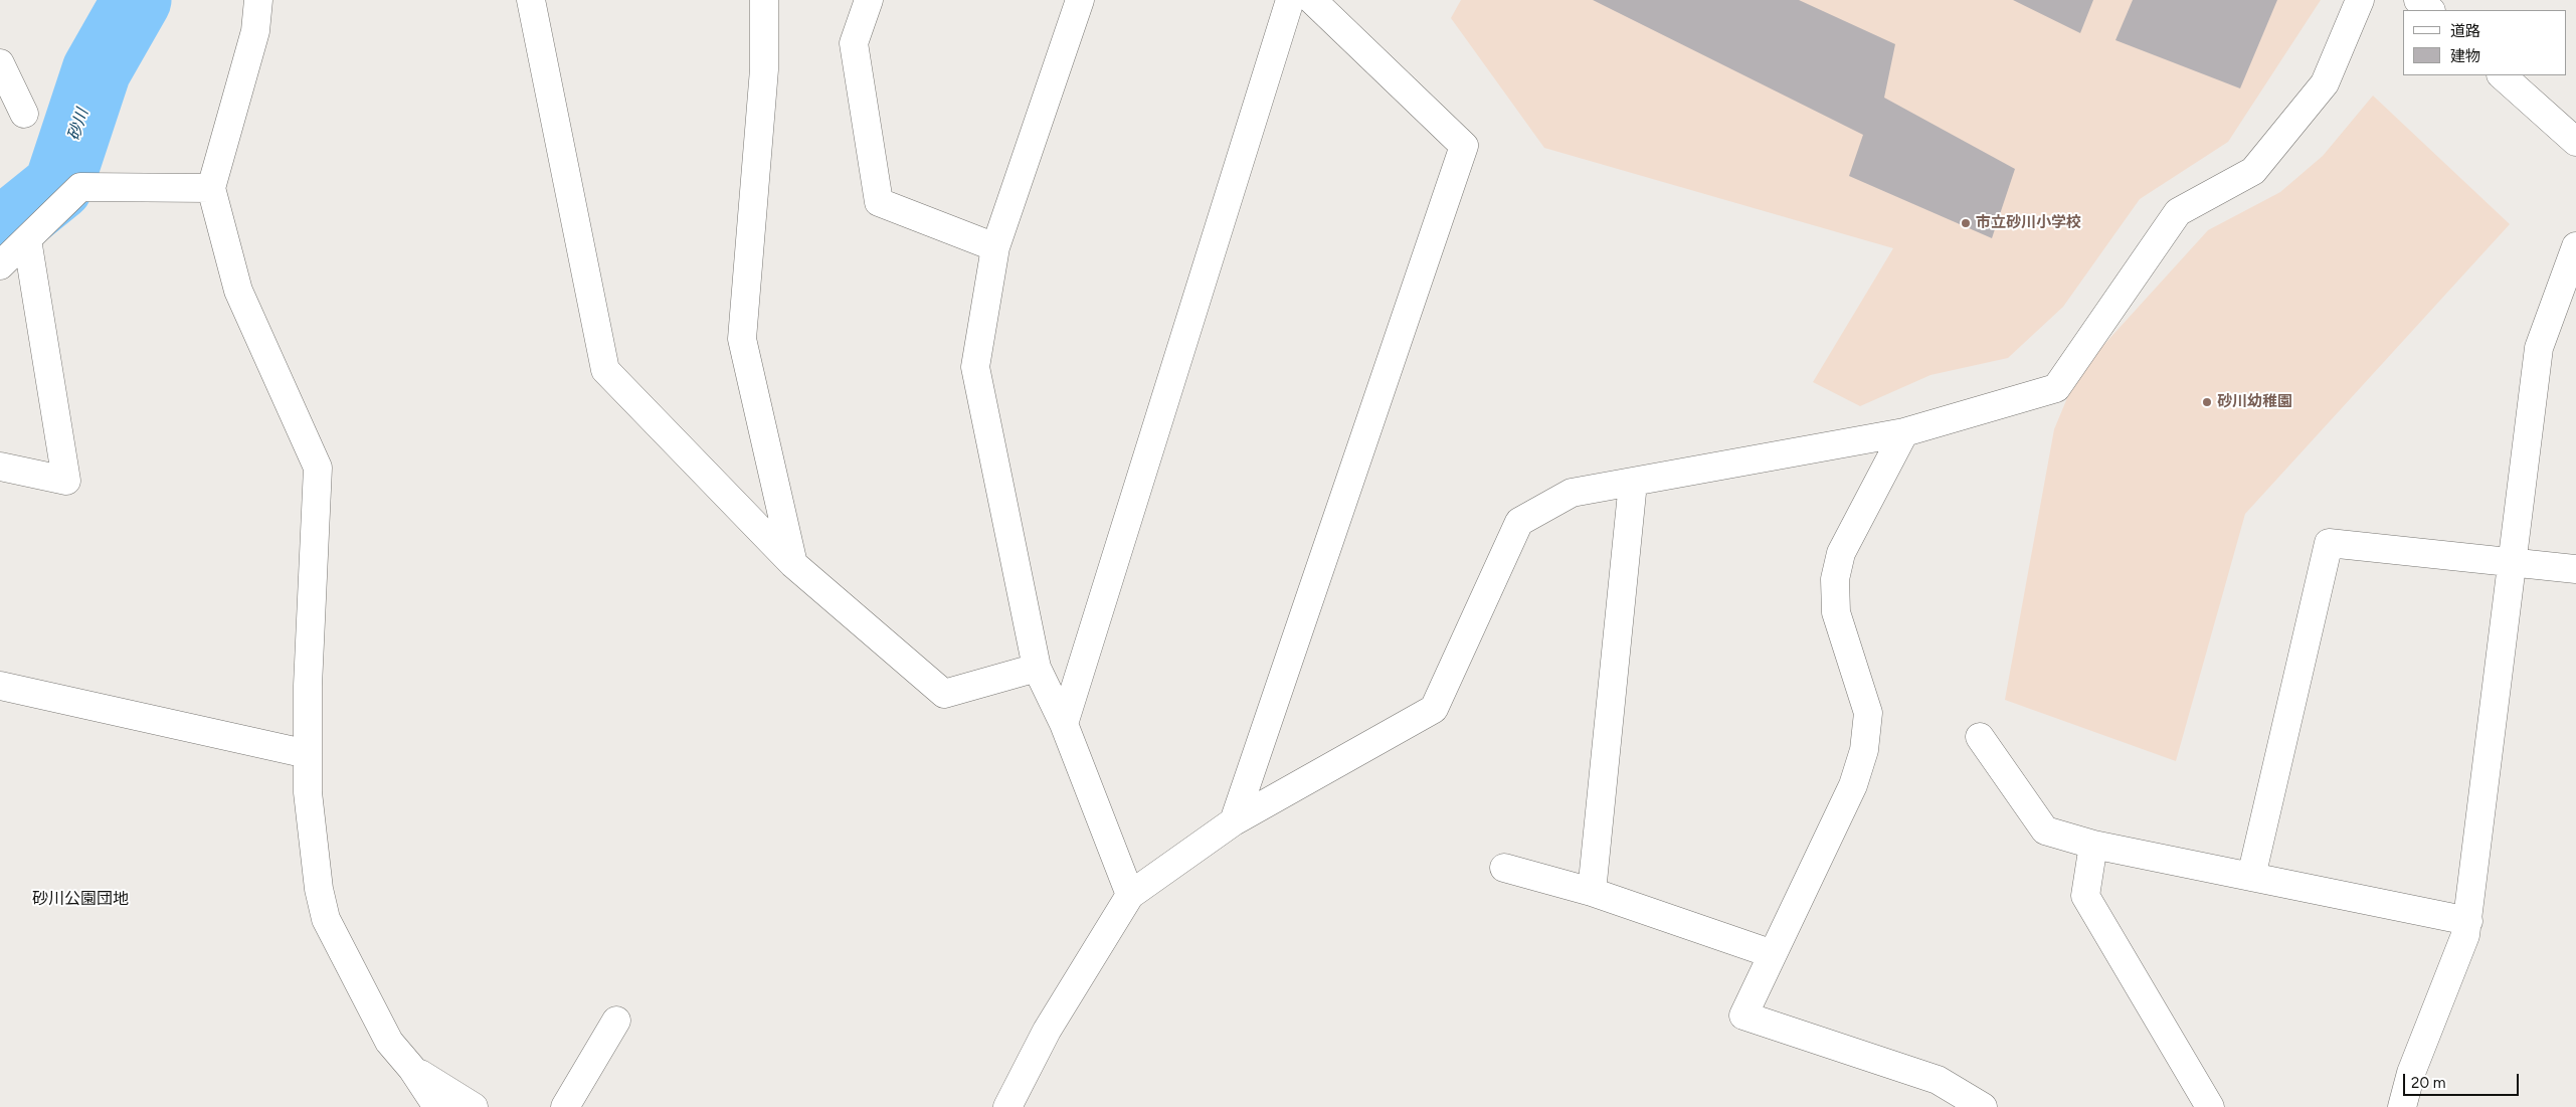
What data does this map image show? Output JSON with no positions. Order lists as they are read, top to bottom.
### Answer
{
  "districts": ["砂川公園団地"],
  "water": ["砂川"],
  "places": ["市立砂川小学校", "砂川幼稚園"],
  "legend": ["道路", "建物"],
  "scale_bar": "20 m"
}
